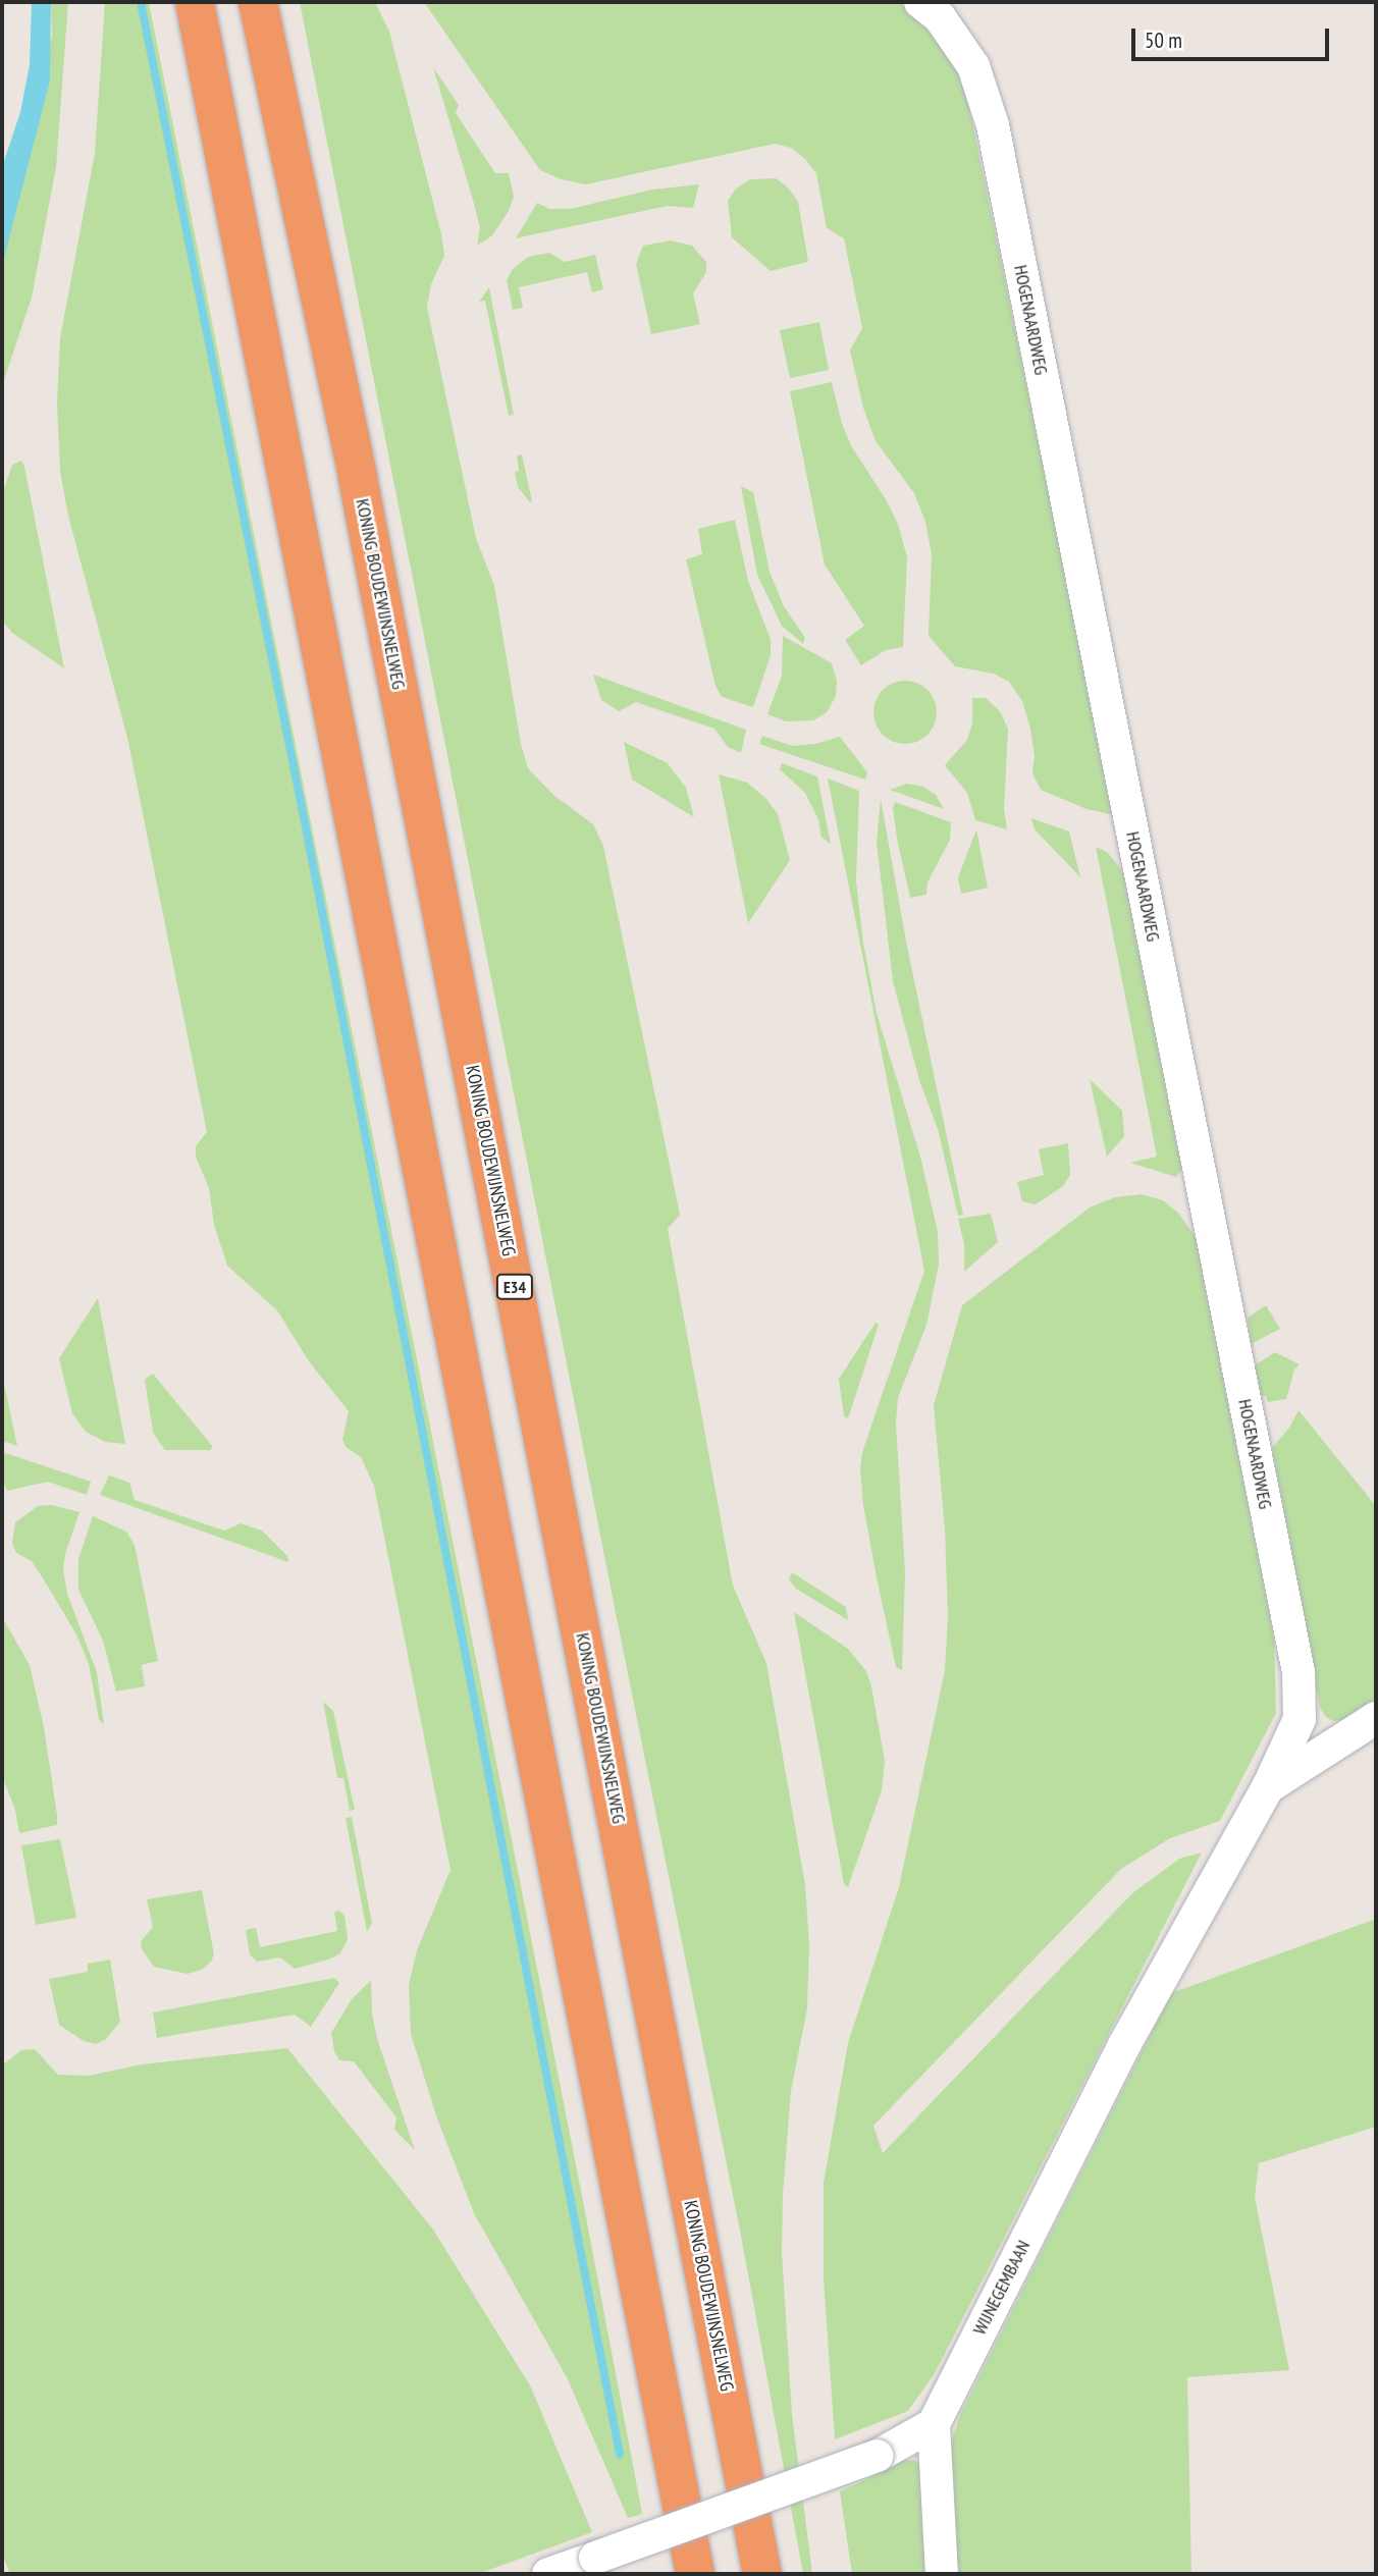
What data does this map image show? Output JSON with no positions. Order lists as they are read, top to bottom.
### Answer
{
  "streets": {
    "highway": ["KONING BOUDEWIJNSNELWEG", "E34"],
    "street": ["HOGENAARDWEG", "WIJNEGEMBAAN"]
  },
  "crossings": [
    ["HOGENAARDWEG", "WIJNEGEMBAAN"]
  ],
  "scale_bar": "50 m"
}
